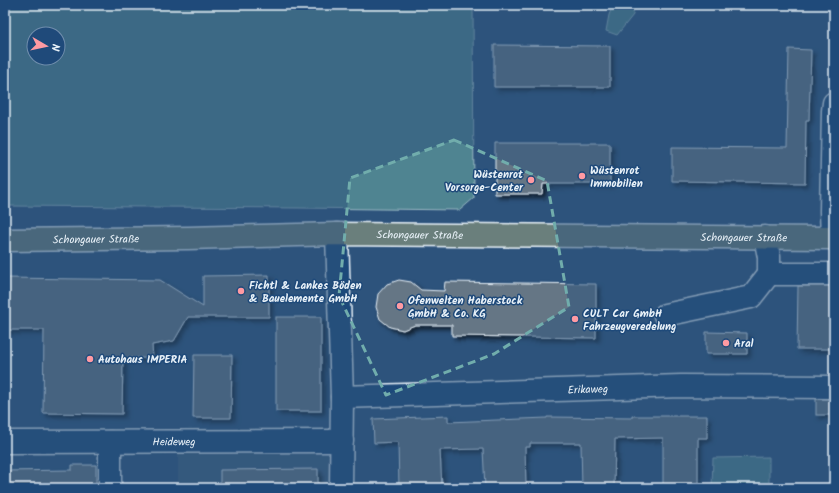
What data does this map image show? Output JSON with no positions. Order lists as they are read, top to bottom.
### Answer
{
  "streets": {
    "main road": ["Schongauer Straße"],
    "street": ["Erikaweg", "Heideweg"]
  },
  "places": [
    "Wüstenrot Immobilien",
    "Wüstenrot Vorsorge-Center",
    "Fichtl & Lankes Böden & Bauelemente GmbH",
    "Ofenwelten Haberstock GmbH & Co. KG",
    "CULT Car GmbH Fahrzeugveredelung",
    "Aral",
    "Autohaus IMPERIA"
  ],
  "north": "right"
}
